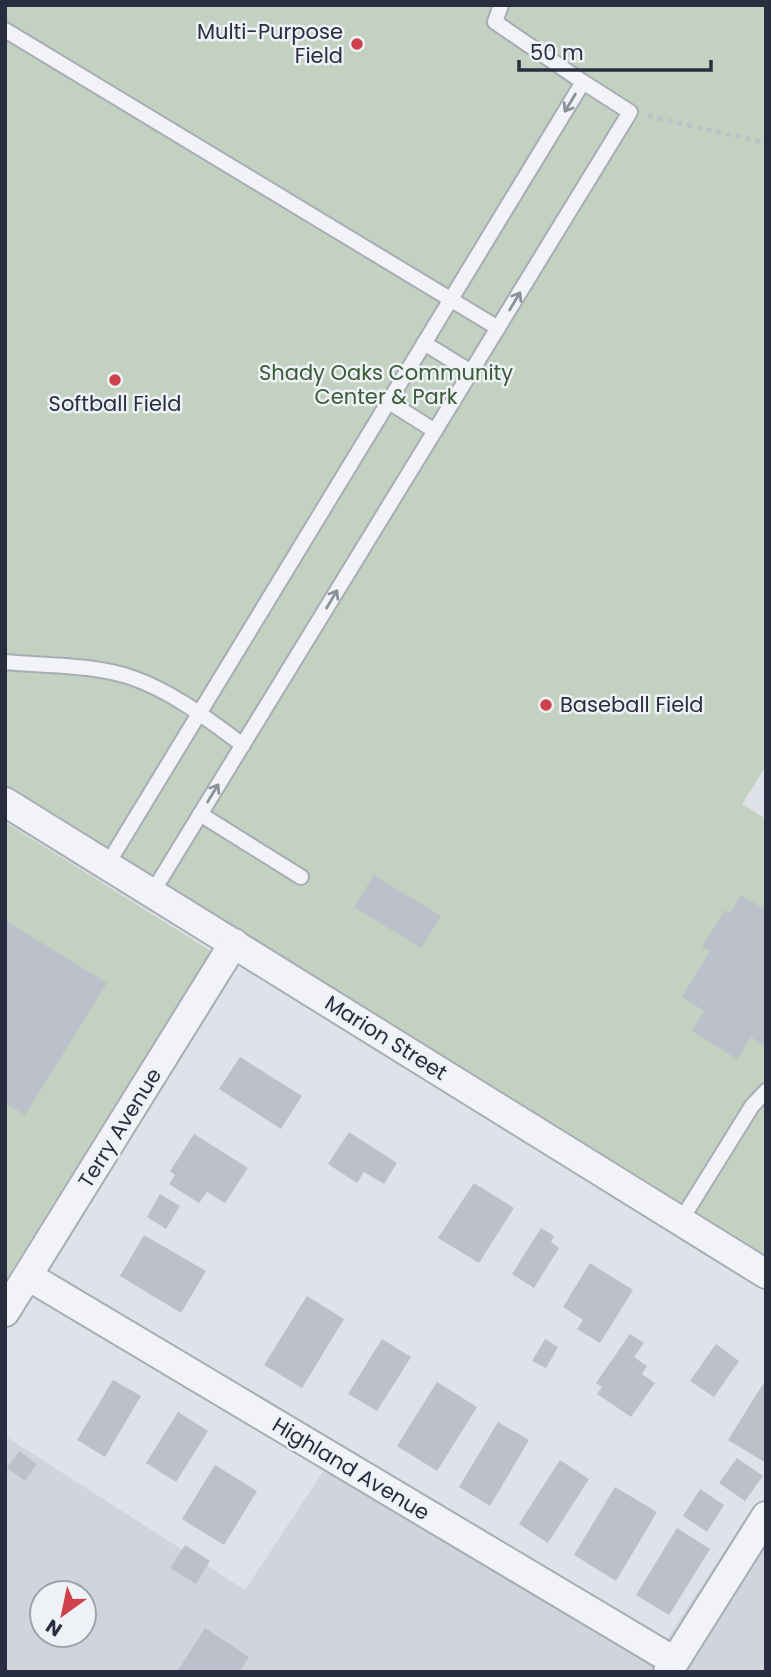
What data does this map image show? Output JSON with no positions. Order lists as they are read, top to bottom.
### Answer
{
  "streets": {
    "street": ["Marion Street", "Terry Avenue", "Highland Avenue"]
  },
  "crossings": [
    ["Marion Street", "Terry Avenue"],
    ["Terry Avenue", "Highland Avenue"]
  ],
  "parks": ["Shady Oaks Community Center & Park"],
  "places": ["Multi-Purpose Field", "Softball Field", "Baseball Field"],
  "scale_bar": "50 m",
  "north": "bottom left"
}
